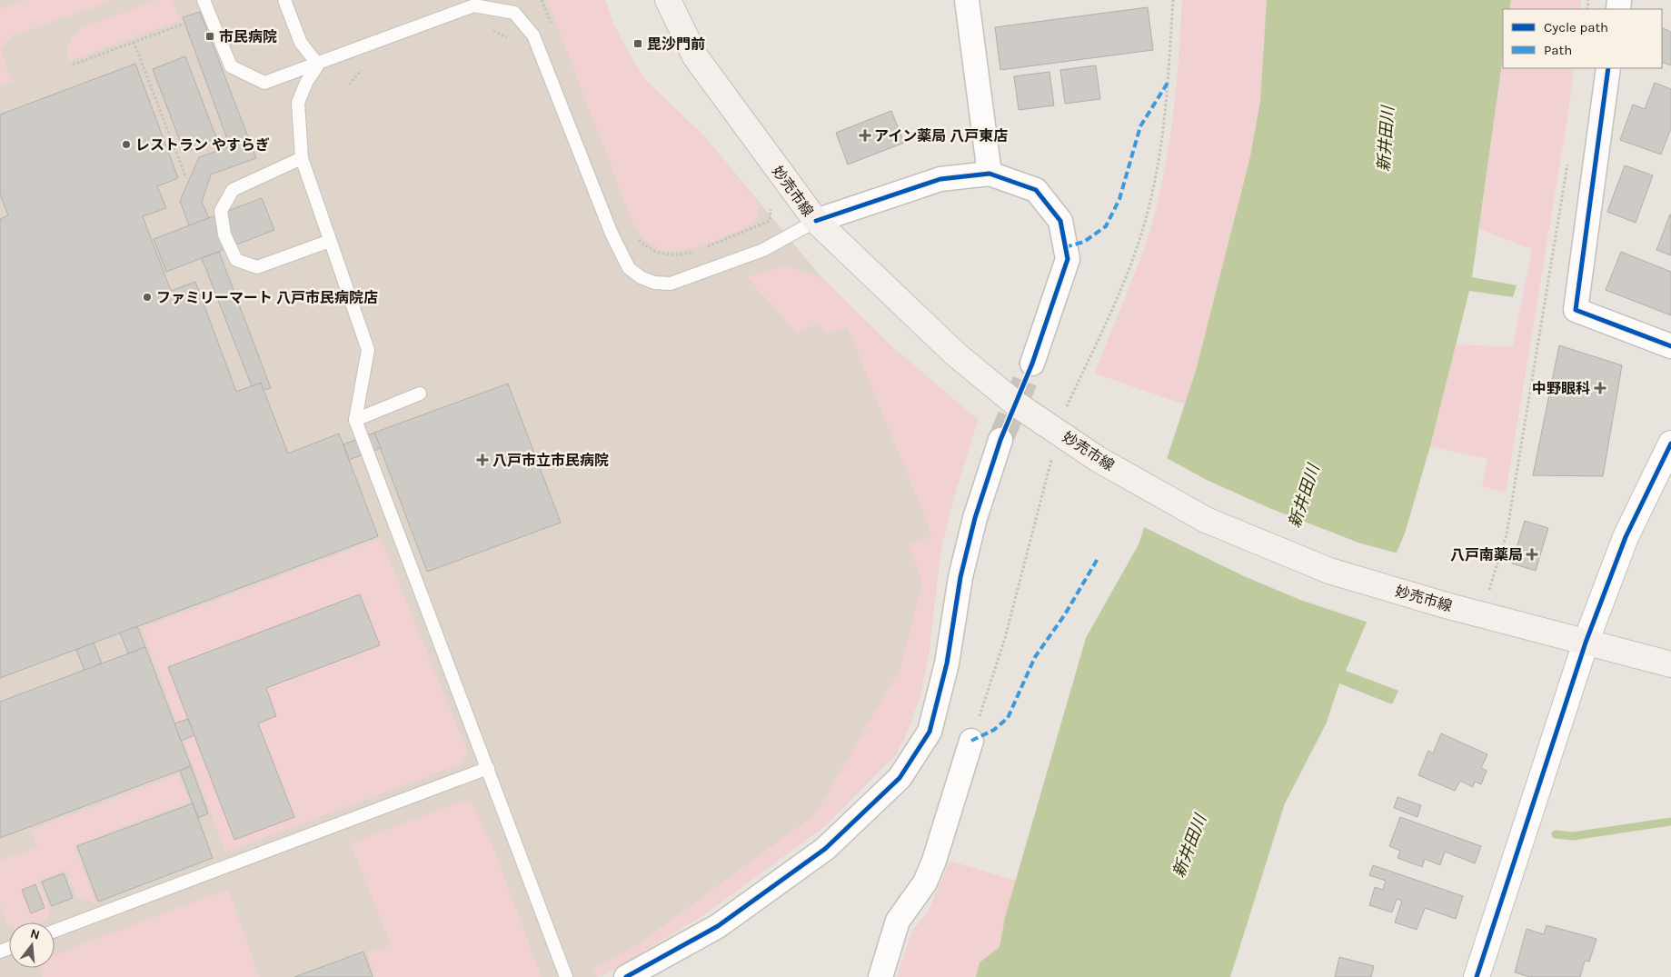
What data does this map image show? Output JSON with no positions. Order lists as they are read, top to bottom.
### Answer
{
  "streets": {
    "main road": ["妙売市線"]
  },
  "water": ["新井田川"],
  "places": {
    "transit": ["市民病院", "毘沙門前"],
    "health": [
      "アイン薬局 八戸東店",
      "中野眼科",
      "八戸市立市民病院",
      "八戸南薬局"
    ],
    "other": ["レストラン やすらぎ", "ファミリーマート 八戸市民病院店"]
  },
  "legend": ["Cycle path", "Path"],
  "north": "top"
}
